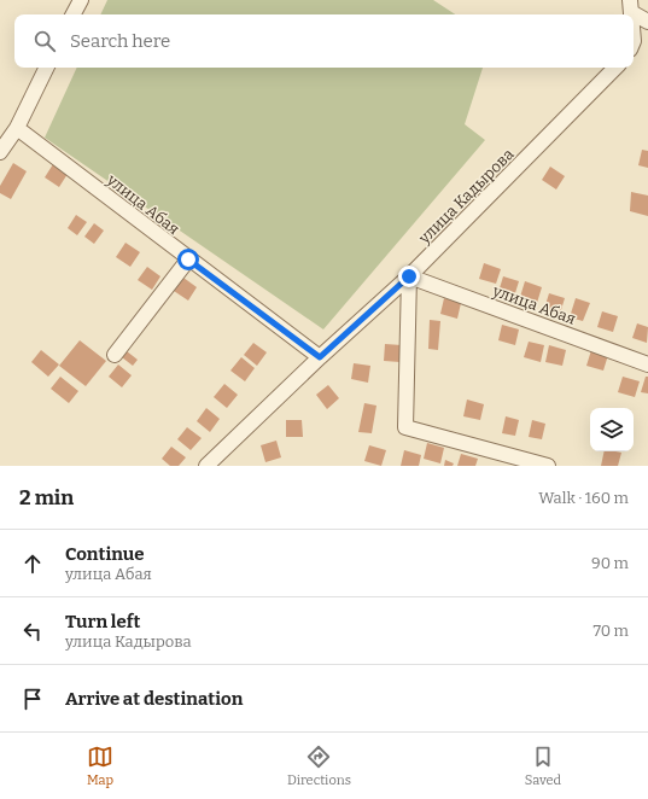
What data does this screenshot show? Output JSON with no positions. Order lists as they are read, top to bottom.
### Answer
{
  "streets": {
    "street": ["улица Кадырова", "улица Абая"]
  },
  "crossings": [
    ["улица Кадырова", "улица Абая"]
  ],
  "page": {
    "search": "Search here",
    "heading": ["2 min", "Walk · 160 m"],
    "list": [
      ["Continue", "улица Абая", "90 m"],
      ["Turn left", "улица Кадырова", "70 m"],
      "Arrive at destination"
    ],
    "nav": ["Map", "Directions", "Saved"]
  }
}
